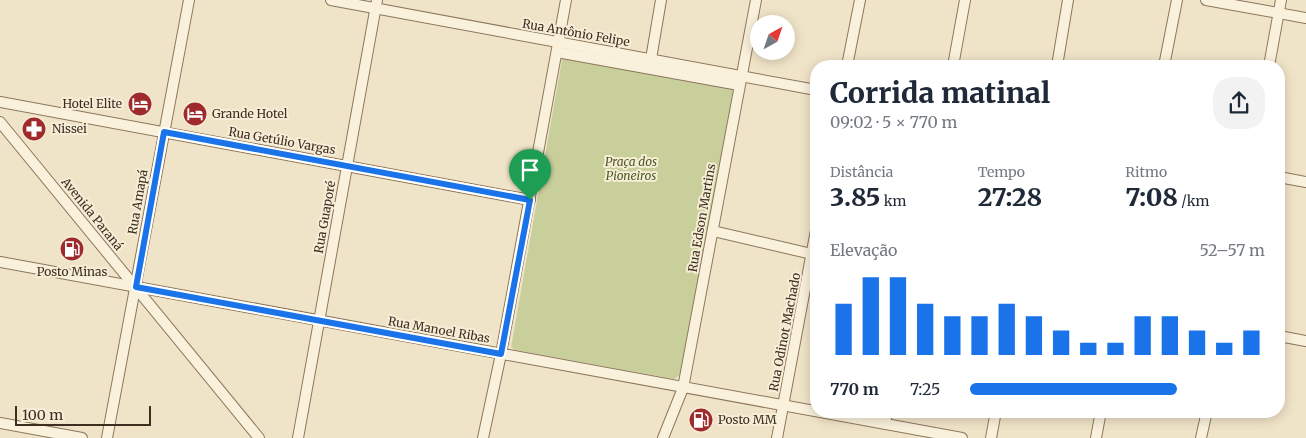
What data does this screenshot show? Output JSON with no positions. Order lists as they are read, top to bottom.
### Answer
{
  "streets": {
    "street": [
      "Rua Antônio Felipe",
      "Rua Getúlio Vargas",
      "Rua Amapá",
      "Avenida Paraná",
      "Rua Guaporé",
      "Rua Edson Martins",
      "Rua Manoel Ribas",
      "Rua Odinot Machado"
    ]
  },
  "crossings": [
    ["Rua Antônio Felipe", "Rua Guaporé"],
    ["Rua Antônio Felipe", "Rua Edson Martins"],
    ["Rua Getúlio Vargas", "Rua Amapá"],
    ["Rua Getúlio Vargas", "Rua Guaporé"],
    ["Rua Amapá", "Avenida Paraná"],
    ["Rua Amapá", "Rua Manoel Ribas"],
    ["Avenida Paraná", "Rua Manoel Ribas"],
    ["Rua Guaporé", "Rua Manoel Ribas"],
    ["Rua Edson Martins", "Rua Manoel Ribas"],
    ["Rua Manoel Ribas", "Rua Odinot Machado"]
  ],
  "parks": ["Praça dos Pioneiros"],
  "places": {
    "hotel": ["Hotel Elite", "Grande Hotel"],
    "pharmacy": ["Nissei"],
    "fuel station": ["Posto Minas", "Posto MM"]
  },
  "scale_bar": "100 m",
  "north": "top right",
  "page": {
    "heading": ["Corrida matinal", "09:02 · 5 × 770 m"],
    "stats": [
      ["Distância", "3.85 km"],
      ["Tempo", "27:28"],
      ["Ritmo", "7:08 /km"]
    ],
    "chart": ["Elevação", "52–57 m"],
    "list": [
      {
        "name": "770 m",
        "note": "7:25"
      }
    ],
    "scale": "100 m"
  }
}
